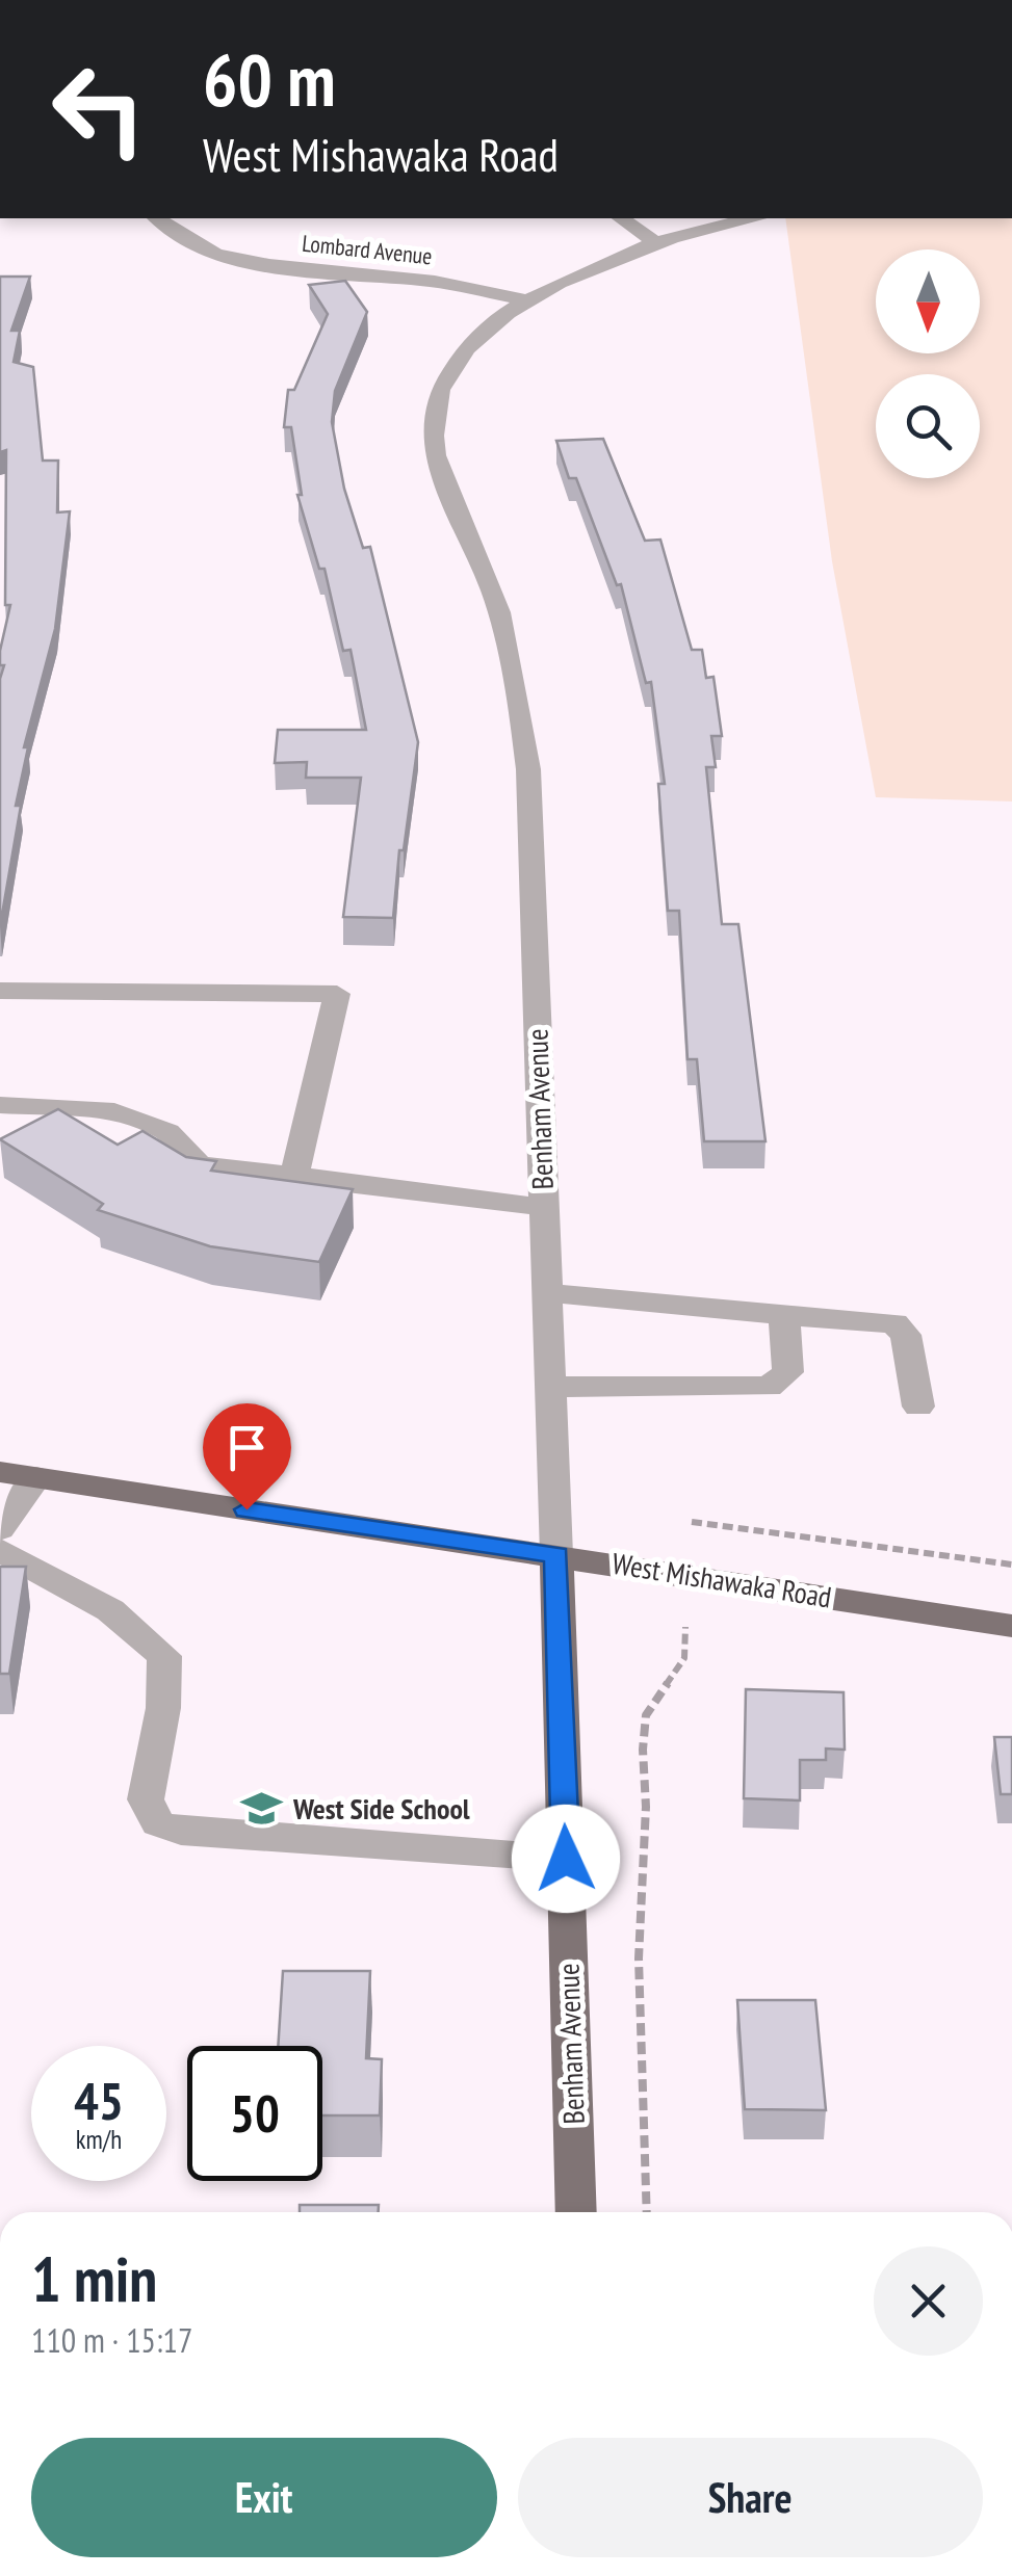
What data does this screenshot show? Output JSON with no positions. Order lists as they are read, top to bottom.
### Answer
{
  "streets": {
    "main road": ["Benham Avenue", "West Mishawaka Road"],
    "street": ["Lombard Avenue"]
  },
  "crossings": [
    ["Lombard Avenue", "Benham Avenue"],
    ["Benham Avenue", "West Mishawaka Road"]
  ],
  "places": {
    "school or university": ["West Side School"]
  },
  "north": "bottom",
  "page": {
    "turn": ["60 m", "West Mishawaka Road"],
    "speed": "45 km/h",
    "limit": "50",
    "heading": ["1 min", "110 m · 15:17"],
    "buttons": ["Exit", "Share"]
  }
}
